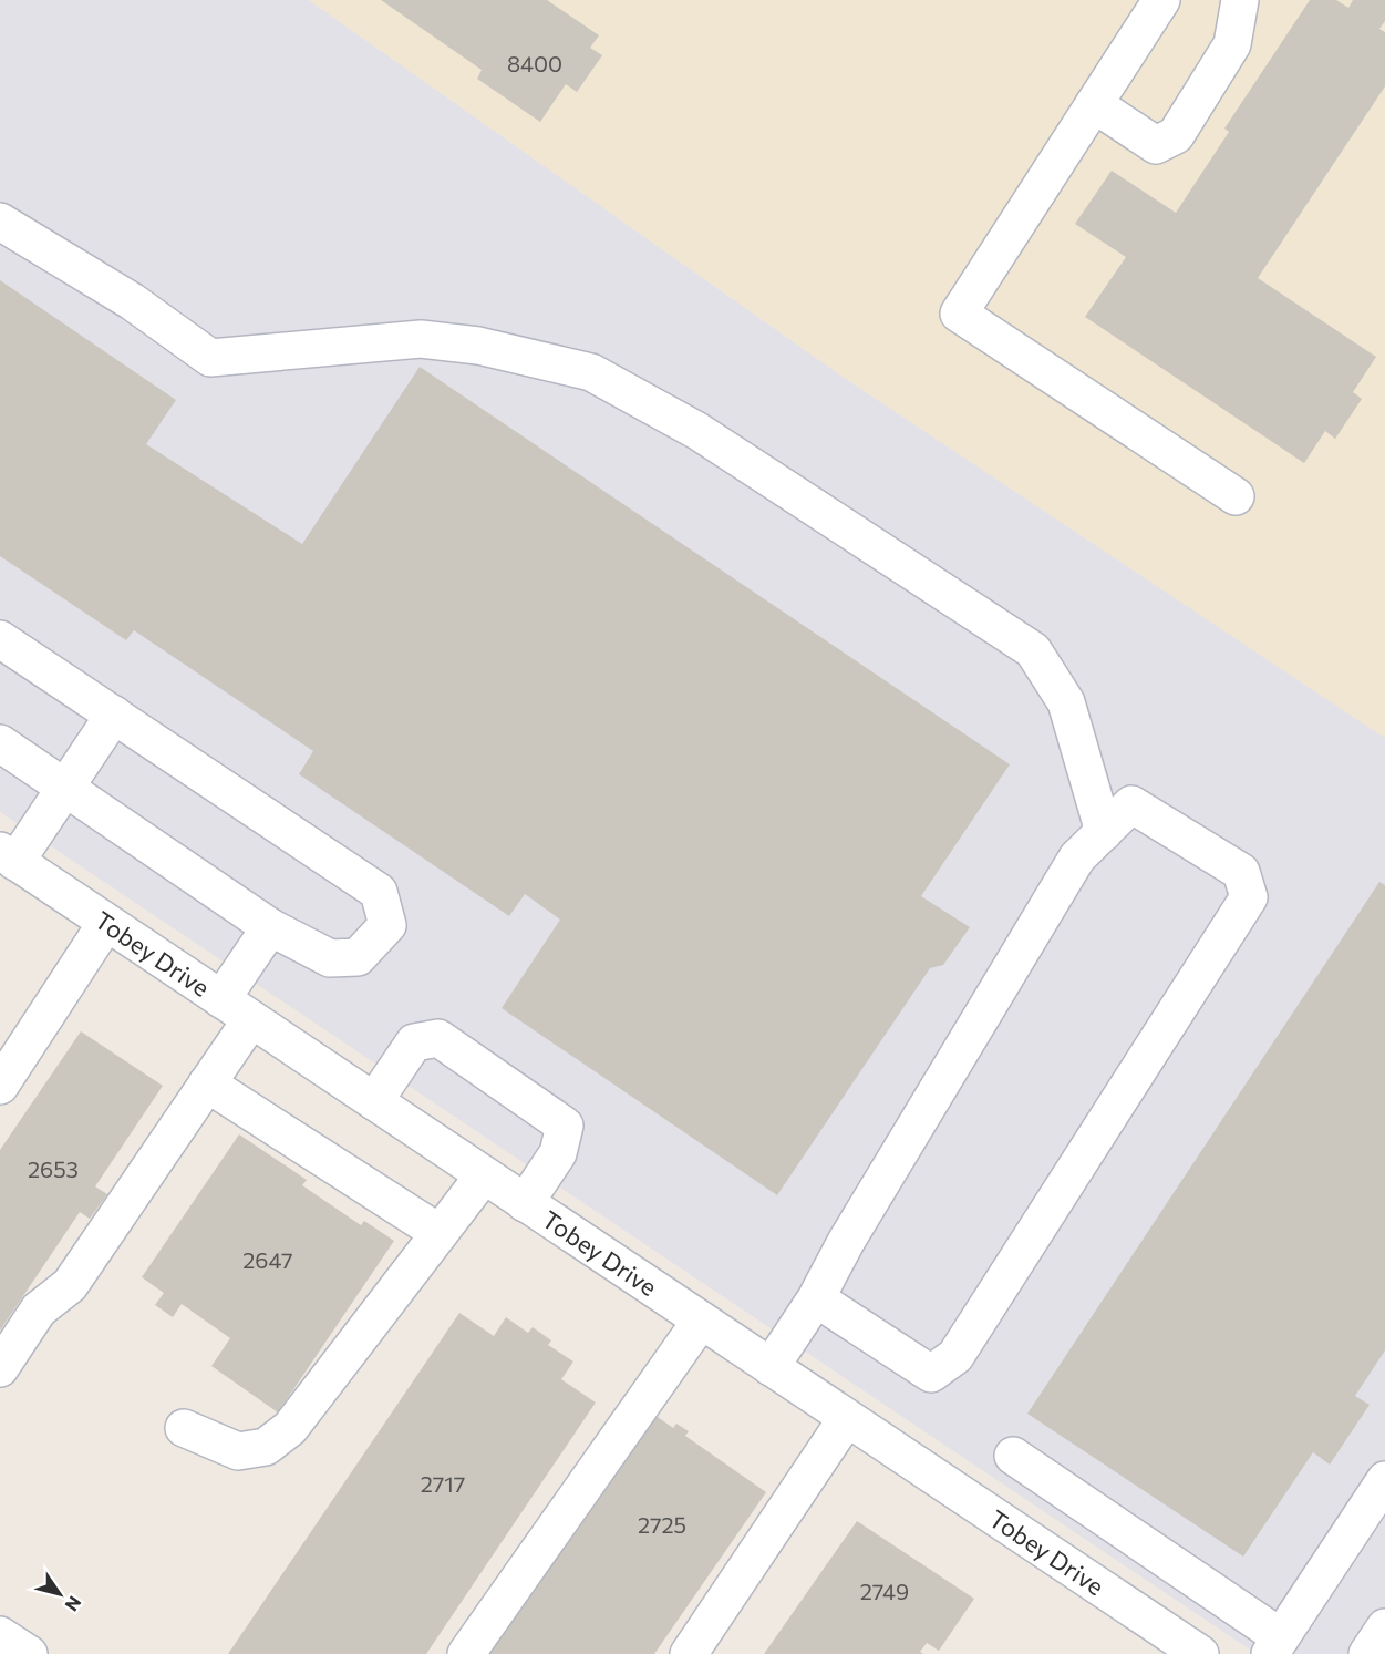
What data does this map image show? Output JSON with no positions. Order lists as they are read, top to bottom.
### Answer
{
  "streets": {
    "street": ["Tobey Drive"]
  },
  "house_numbers": [
    "8400",
    "2653",
    "2647",
    "2717",
    "2725",
    "2749"
  ],
  "north": "bottom right"
}
